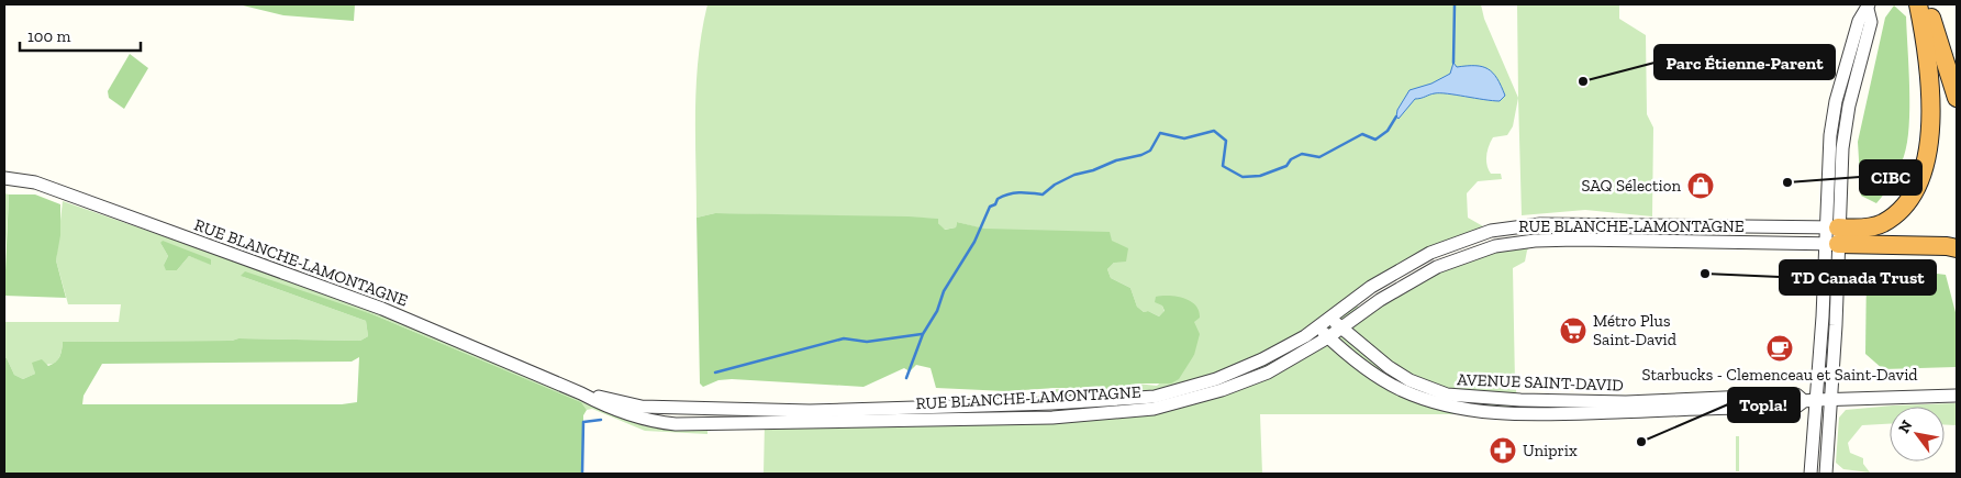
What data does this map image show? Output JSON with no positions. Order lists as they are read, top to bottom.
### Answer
{
  "streets": {
    "street": ["RUE BLANCHE-LAMONTAGNE", "AVENUE SAINT-DAVID"]
  },
  "crossings": [
    ["RUE BLANCHE-LAMONTAGNE", "AVENUE SAINT-DAVID"]
  ],
  "places": {
    "other": [
      "Parc Étienne-Parent",
      "CIBC",
      "TD Canada Trust",
      "Topla!"
    ],
    "shop": ["SAQ Sélection"],
    "supermarket": ["Métro Plus Saint-David"],
    "cafe": ["Starbucks - Clemenceau et Saint-David"],
    "pharmacy": ["Uniprix"]
  },
  "scale_bar": "100 m",
  "north": "top left"
}
